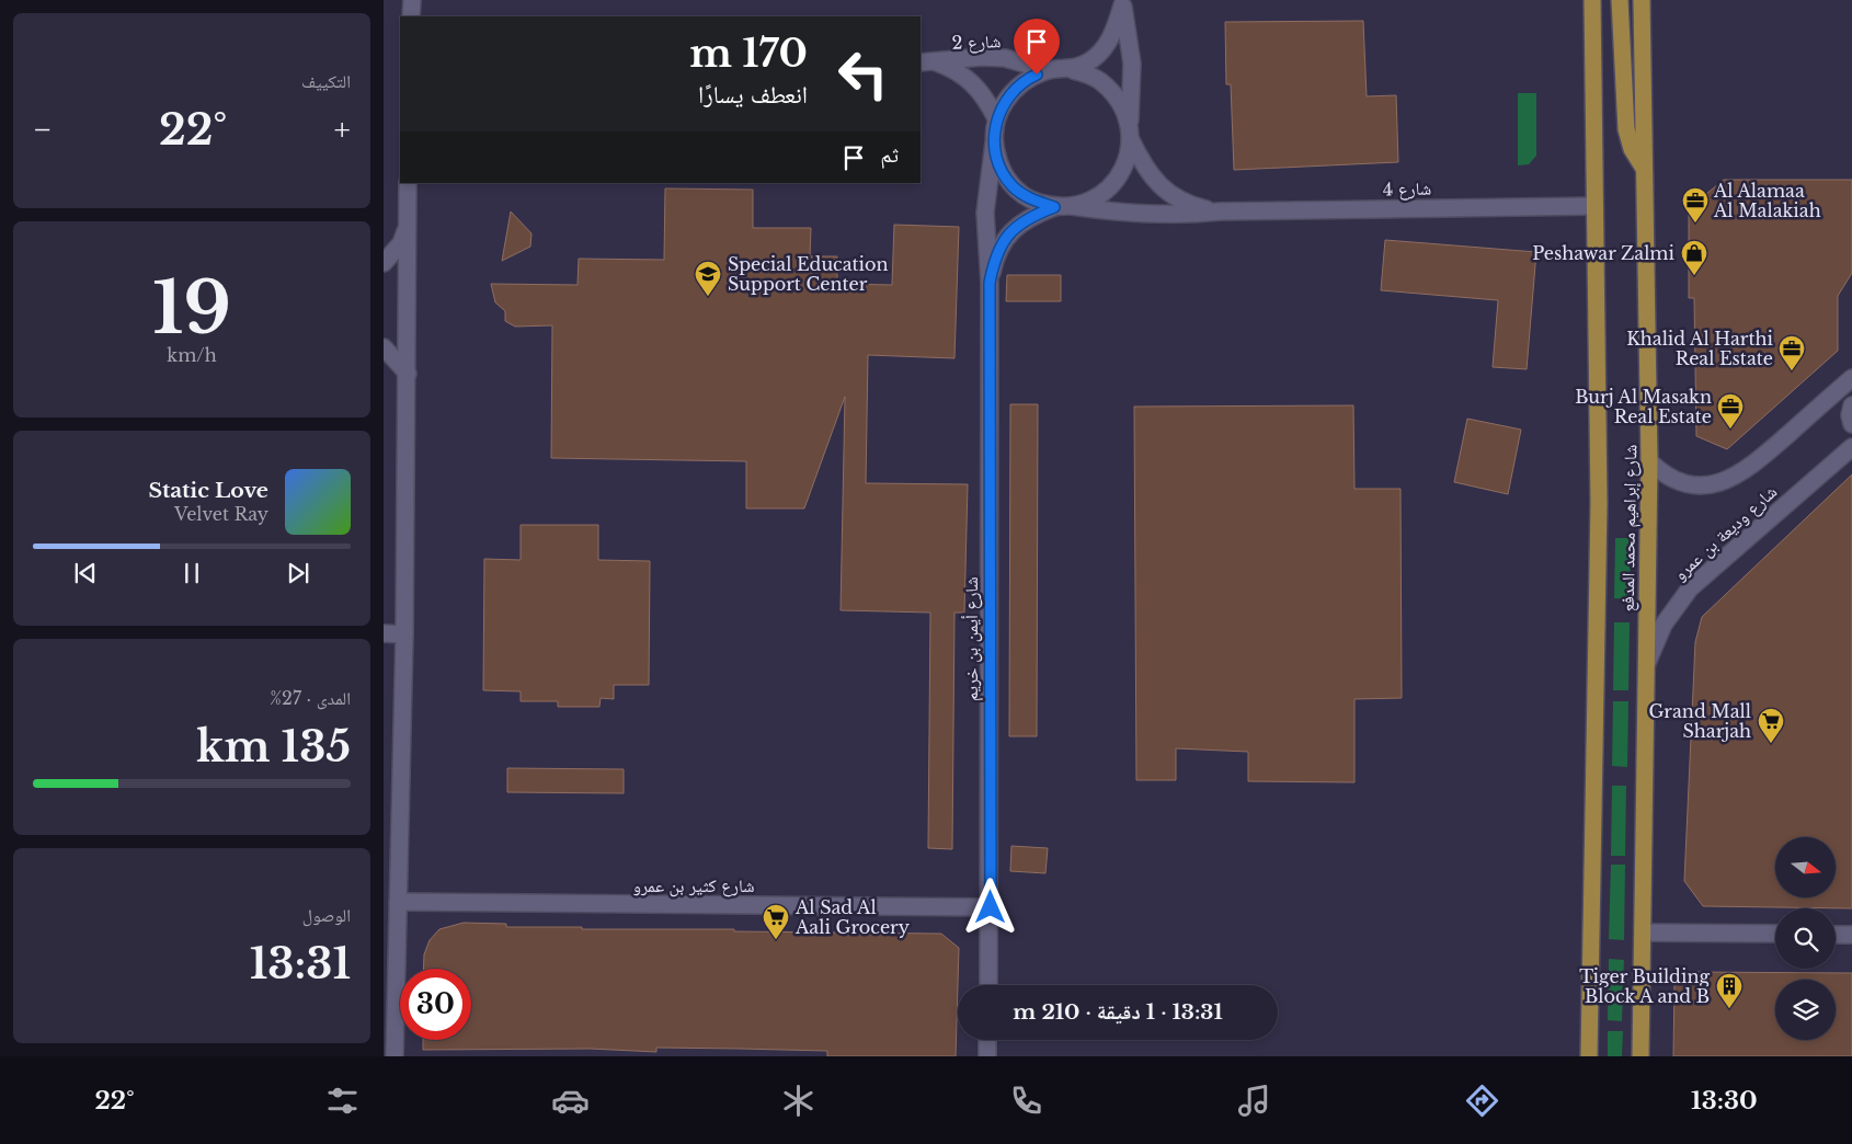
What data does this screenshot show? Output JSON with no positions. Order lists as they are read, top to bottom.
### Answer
{
  "streets": {
    "main road": ["شارع إبراهيم محمد المدفع"],
    "street": [
      "شارع 2",
      "شارع 4",
      "شارع وديعة بن عمرو",
      "شارع أيمن بن خريم",
      "شارع كثير بن عمرو"
    ]
  },
  "crossings": [
    ["شارع 2", "شارع 4"],
    ["شارع 2", "شارع أيمن بن خريم"],
    ["شارع 4", "شارع إبراهيم محمد المدفع"],
    ["شارع 4", "شارع أيمن بن خريم"],
    ["شارع إبراهيم محمد المدفع", "شارع وديعة بن عمرو"],
    ["شارع أيمن بن خريم", "شارع كثير بن عمرو"]
  ],
  "places": {
    "office": ["Al Alamaa Al Malakiah", "Khalid Al Harthi Real Estate", "Burj Al Masakn Real Estate"],
    "shop": ["Peshawar Zalmi"],
    "school or university": ["Special Education Support Center"],
    "supermarket": ["Grand Mall Sharjah", "Al Sad Al Aali Grocery"],
    "building": ["Tiger Building Block A and B"]
  },
  "north": "right",
  "page": {
    "tile": [
      "التكييف",
      ["19", "km/h"],
      ["المدى · 27%", "135 km"],
      ["الوصول", "13:31"]
    ],
    "turn": ["170 m", "انعطف يسارًا"],
    "heat": ["−", "22°", "+"],
    "then": "ثم",
    "song": ["Static Love", "Velvet Ray"],
    "limit": "30",
    "trip": "13:31 · 1 دقيقة · 210 m",
    "tabs": ["13:30", "22°"]
  }
}
